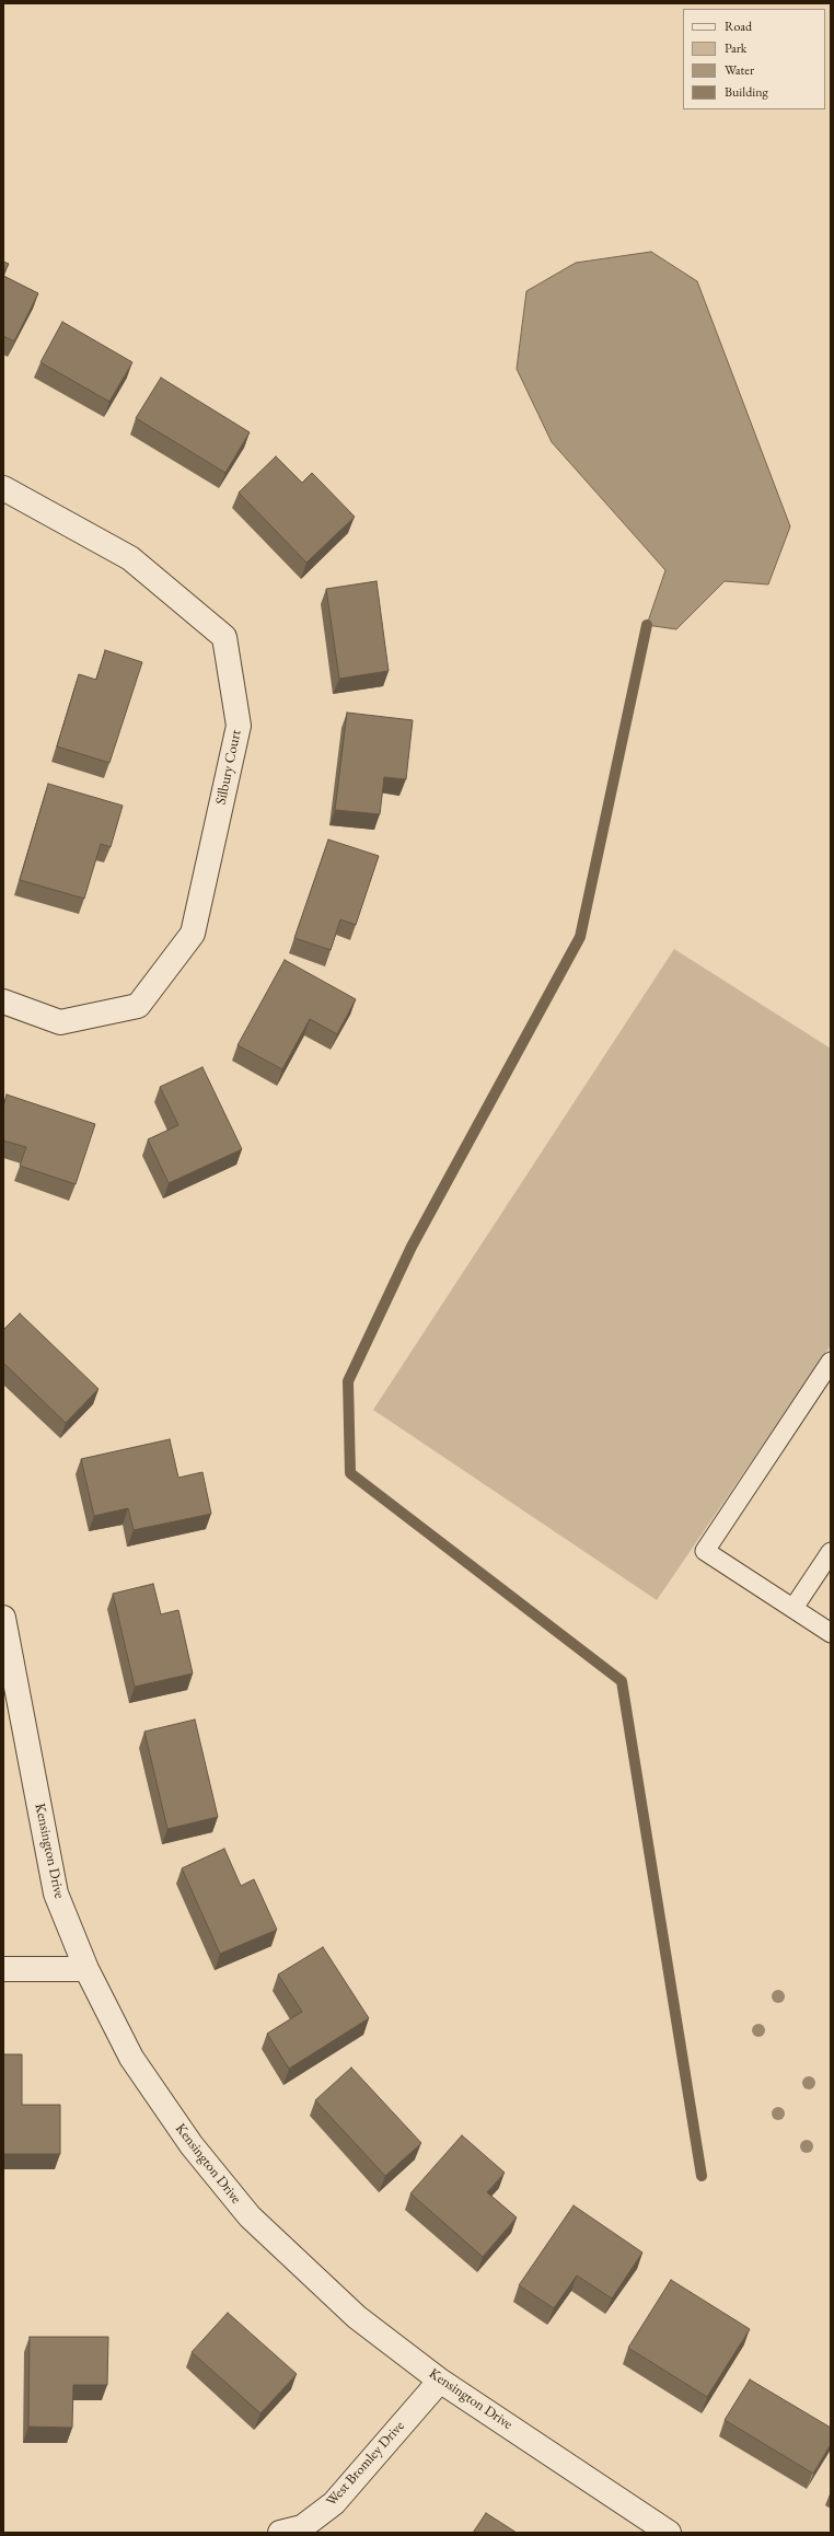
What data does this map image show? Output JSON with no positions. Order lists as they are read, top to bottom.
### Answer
{
  "streets": {
    "street": ["Silbury Court", "Kensington Drive", "West Bromley Drive"]
  },
  "crossings": [
    ["Kensington Drive", "West Bromley Drive"]
  ],
  "legend": [
    "Road",
    "Park",
    "Water",
    "Building"
  ]
}
